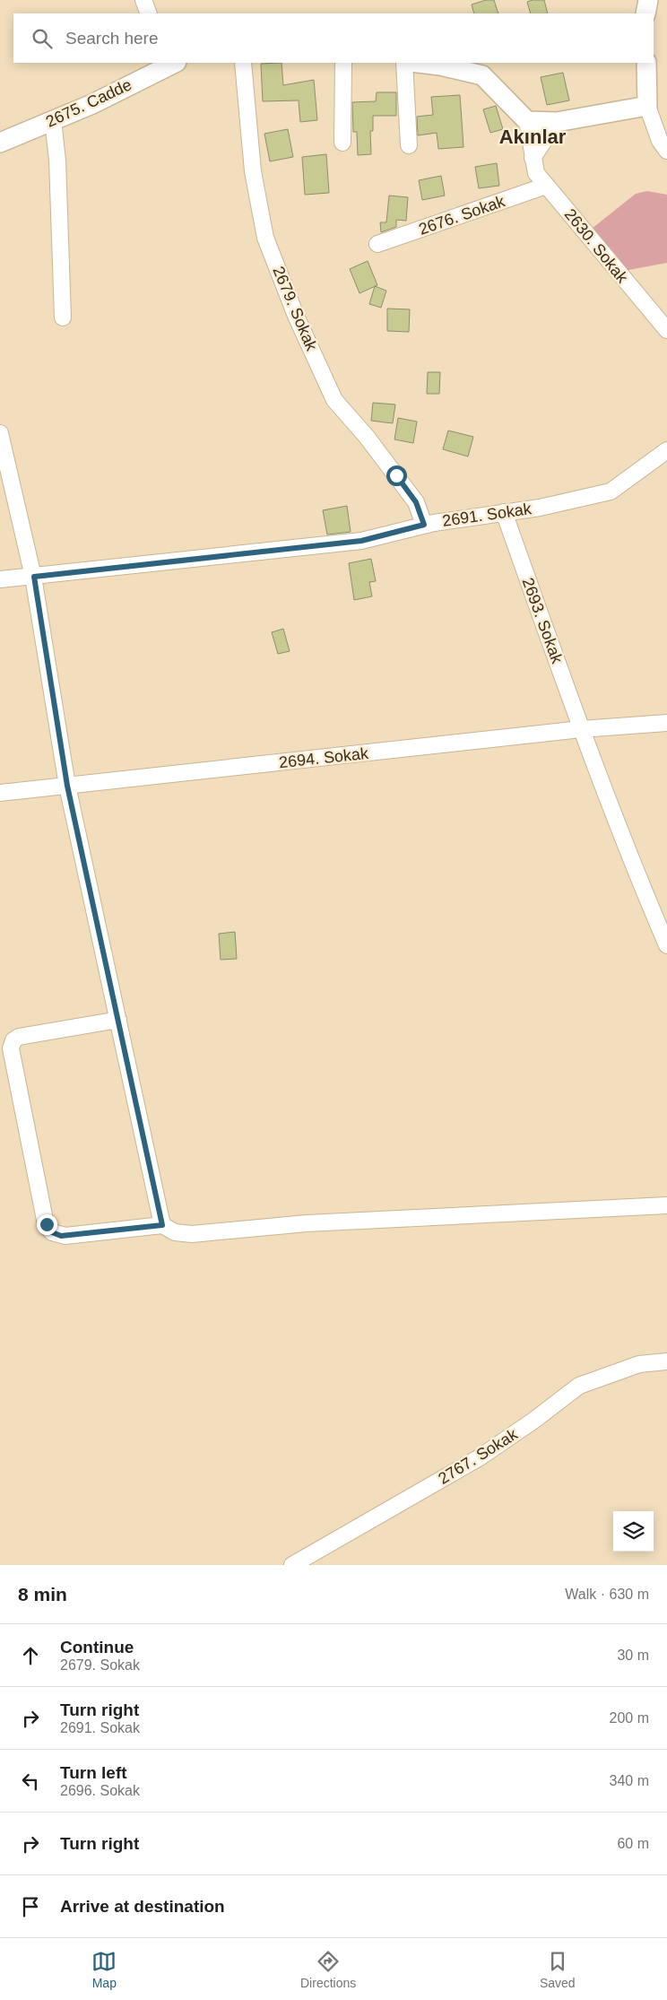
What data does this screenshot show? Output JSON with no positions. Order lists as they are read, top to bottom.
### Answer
{
  "streets": {
    "street": [
      "2675. Cadde",
      "2676. Sokak",
      "2630. Sokak",
      "2679. Sokak",
      "2691. Sokak",
      "2693. Sokak",
      "2694. Sokak",
      "2767. Sokak"
    ]
  },
  "crossings": [
    ["2676. Sokak", "2630. Sokak"],
    ["2679. Sokak", "2691. Sokak"],
    ["2691. Sokak", "2693. Sokak"],
    ["2693. Sokak", "2694. Sokak"]
  ],
  "districts": ["Akınlar"],
  "page": {
    "search": "Search here",
    "heading": ["8 min", "Walk · 630 m"],
    "list": [
      ["Continue", "2679. Sokak", "30 m"],
      ["Turn right", "2691. Sokak", "200 m"],
      ["Turn left", "2696. Sokak", "340 m"],
      ["Turn right", "60 m"],
      "Arrive at destination"
    ],
    "nav": ["Map", "Directions", "Saved"]
  }
}
